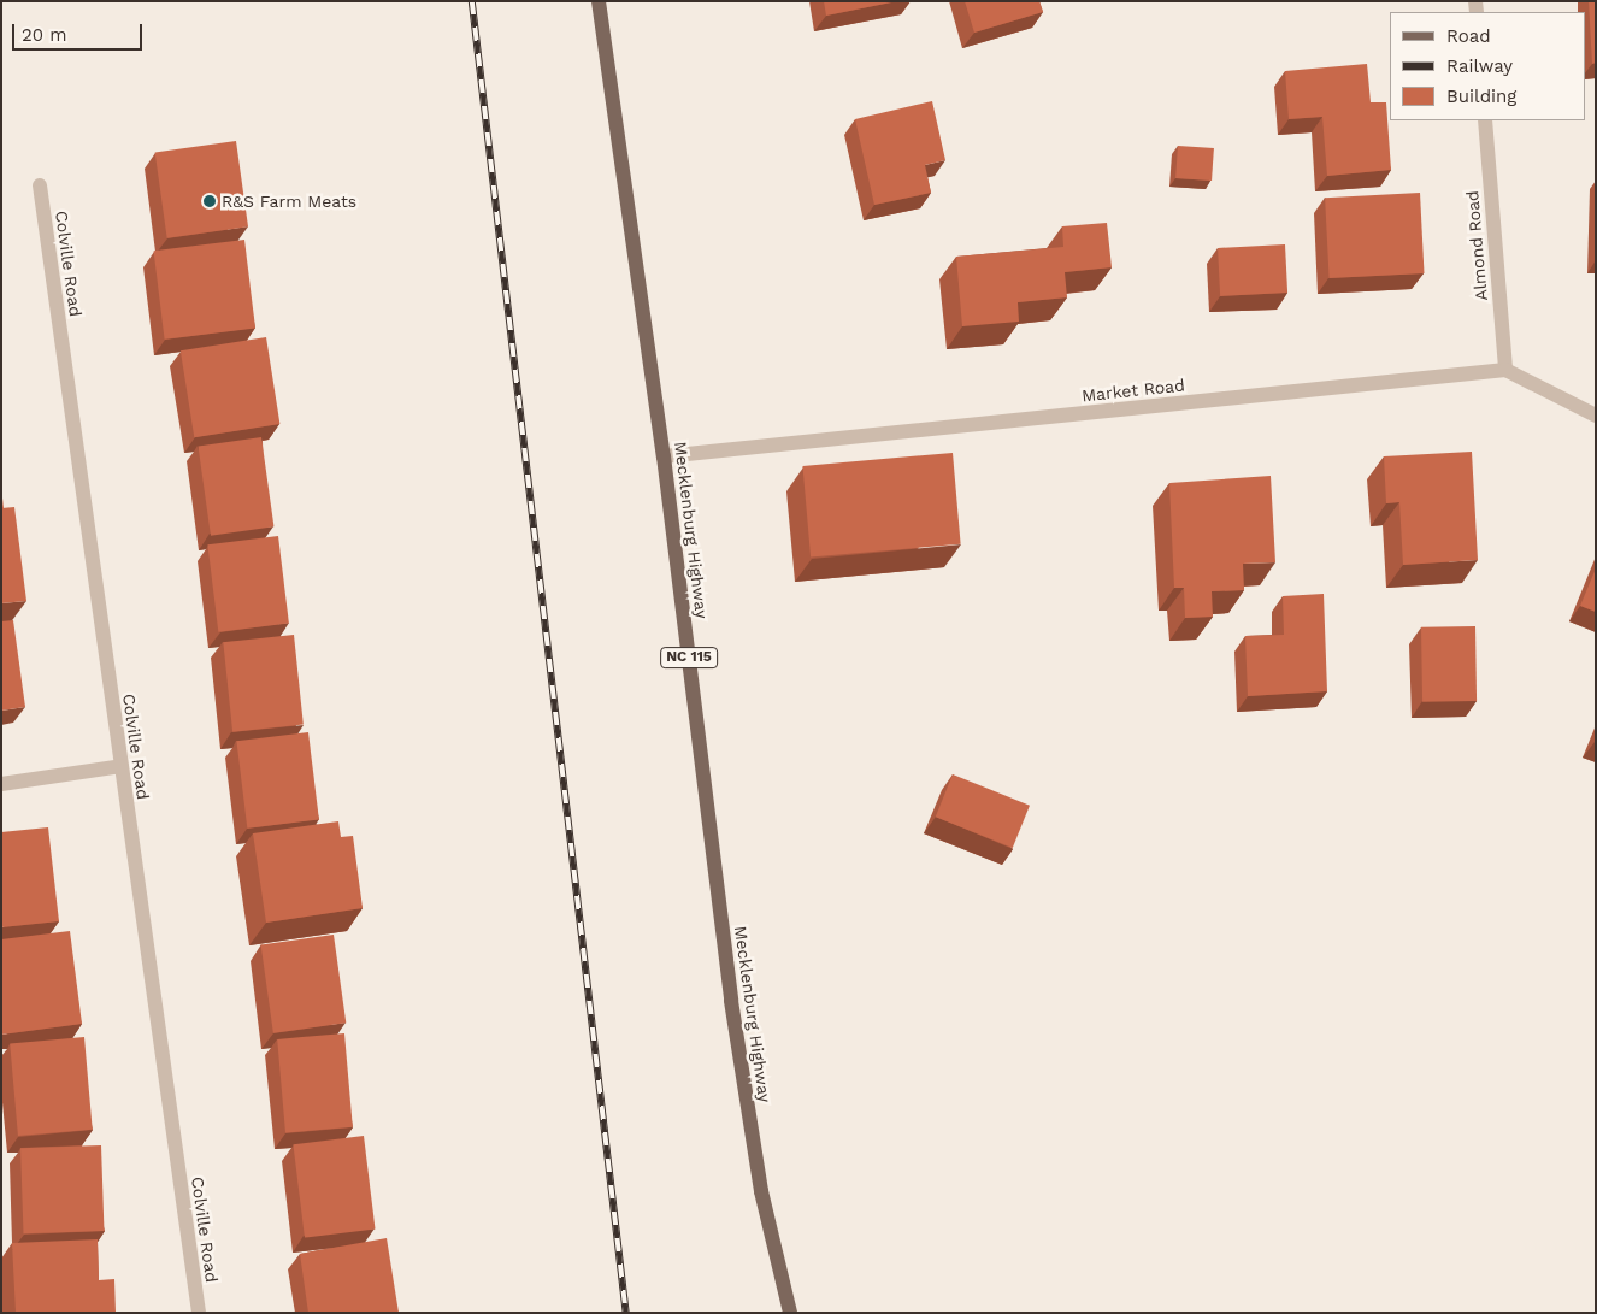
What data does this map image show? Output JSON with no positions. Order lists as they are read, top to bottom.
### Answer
{
  "streets": {
    "main road": ["Mecklenburg Highway", "NC 115"],
    "street": ["Almond Road", "Colville Road", "Market Road"]
  },
  "crossings": [
    ["Almond Road", "Market Road"],
    ["Market Road", "Mecklenburg Highway"]
  ],
  "places": ["R&S Farm Meats"],
  "legend": ["Road", "Railway", "Building"],
  "scale_bar": "20 m"
}
